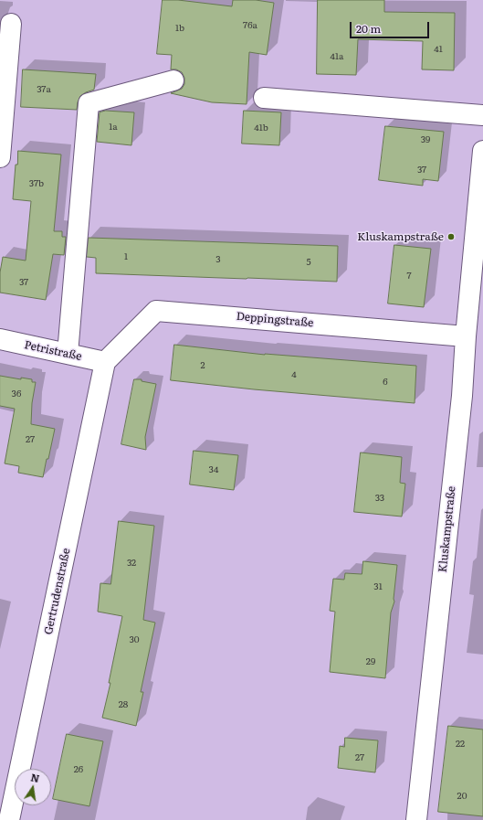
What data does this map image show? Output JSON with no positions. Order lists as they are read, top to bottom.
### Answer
{
  "streets": {
    "street": [
      "Deppingstraße",
      "Petristraße",
      "Kluskampstraße",
      "Gertrudenstraße"
    ]
  },
  "crossings": [
    ["Deppingstraße", "Petristraße"],
    ["Deppingstraße", "Kluskampstraße"],
    ["Deppingstraße", "Gertrudenstraße"],
    ["Petristraße", "Gertrudenstraße"]
  ],
  "places": ["Kluskampstraße"],
  "house_numbers": [
    "76a",
    "1b",
    "41",
    "41a",
    "37a",
    "1a",
    "41b",
    "39",
    "37",
    "37b",
    "1",
    "3",
    "5",
    "7",
    "37",
    "2",
    "4",
    "6",
    "36",
    "27",
    "34",
    "33",
    "32",
    "31",
    "30",
    "29",
    "28",
    "22",
    "27",
    "26",
    "20"
  ],
  "scale_bar": "20 m",
  "north": "top"
}
